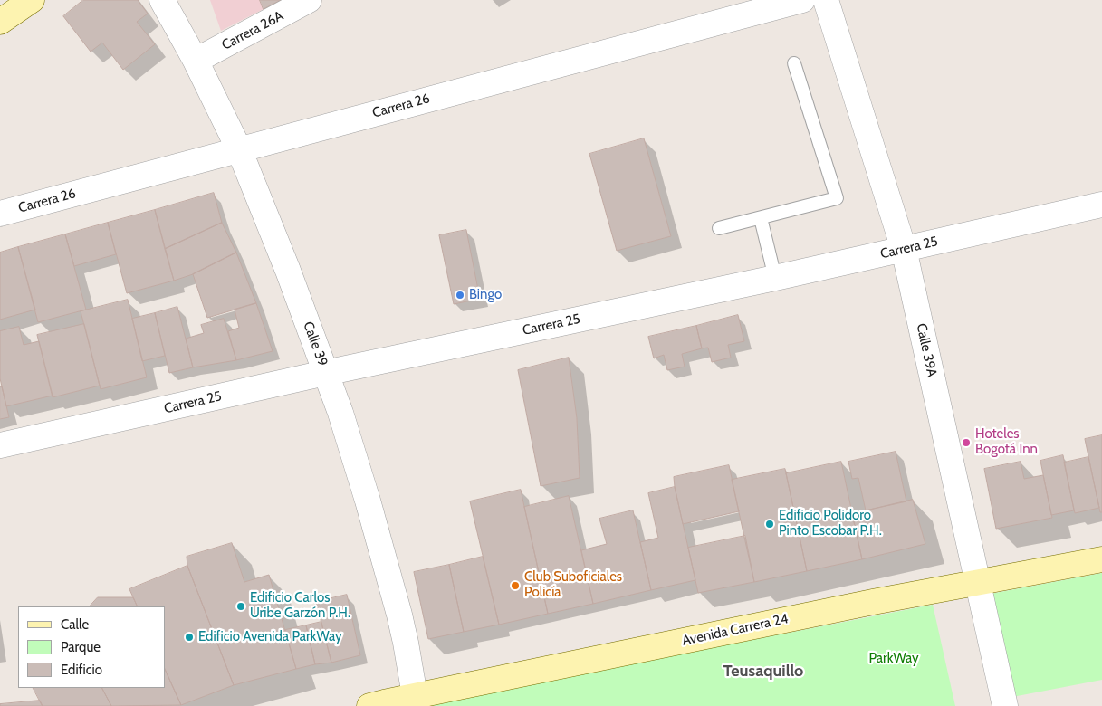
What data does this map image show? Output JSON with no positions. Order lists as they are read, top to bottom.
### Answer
{
  "streets": {
    "main road": ["Avenida Carrera 24"],
    "street": [
      "Carrera 26A",
      "Carrera 26",
      "Carrera 25",
      "Calle 39",
      "Calle 39A"
    ]
  },
  "crossings": [
    ["Carrera 26A", "Calle 39"],
    ["Carrera 26", "Calle 39"],
    ["Carrera 25", "Calle 39"],
    ["Carrera 25", "Calle 39A"],
    ["Calle 39", "Avenida Carrera 24"],
    ["Calle 39A", "Avenida Carrera 24"]
  ],
  "districts": ["Teusaquillo"],
  "parks": ["ParkWay"],
  "places": [
    "Bingo",
    "Hoteles Bogotá Inn",
    "Edificio Polidoro Pinto Escobar P.H.",
    "Club Suboficiales Policía",
    "Edificio Carlos Uribe Garzón P.H.",
    "Edificio Avenida ParkWay"
  ],
  "legend": ["Calle", "Parque", "Edificio"]
}
